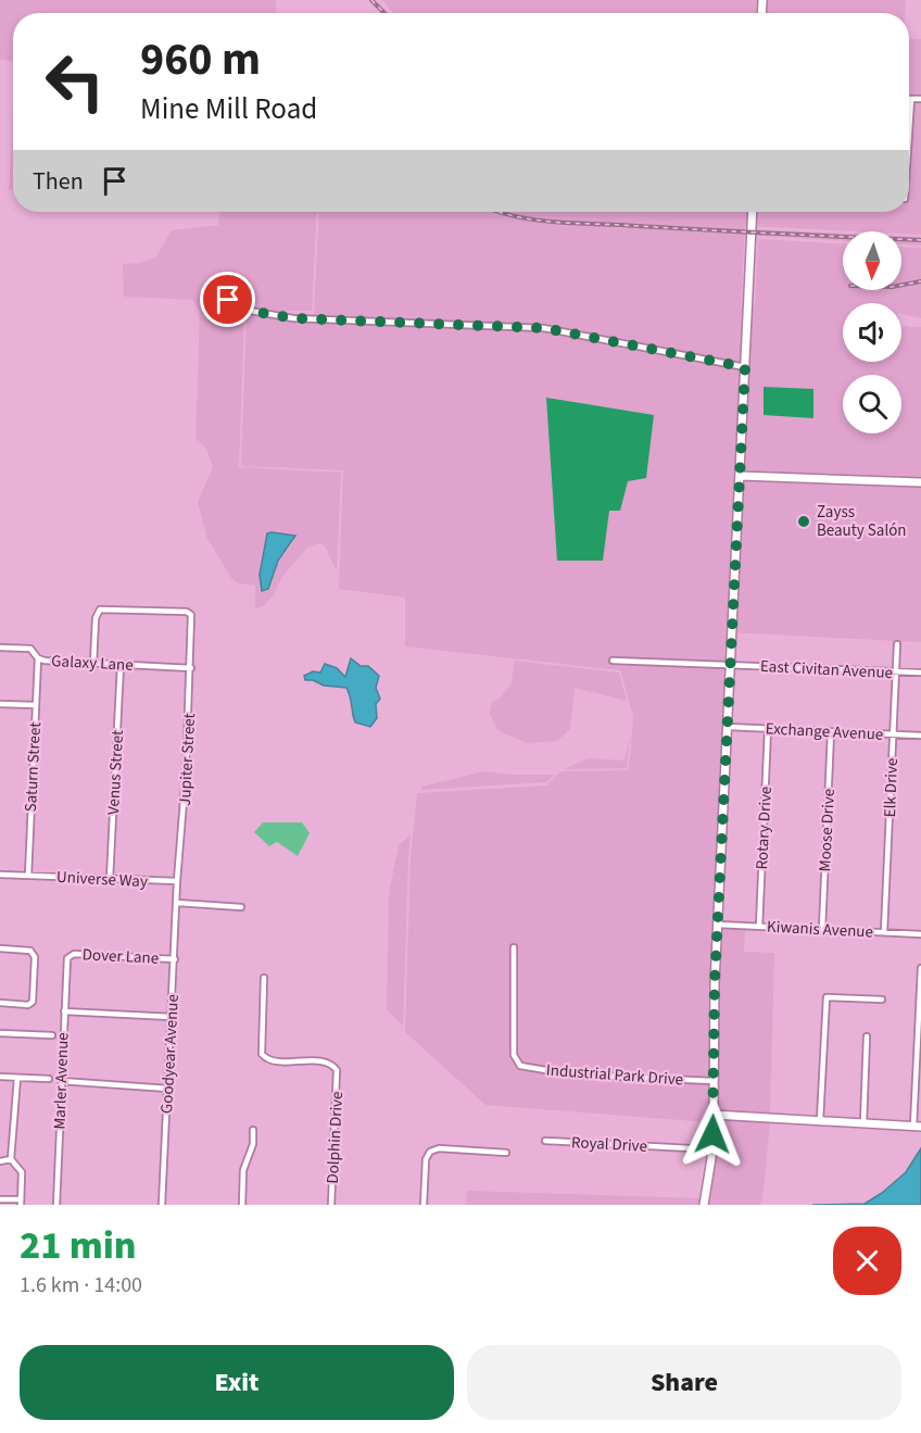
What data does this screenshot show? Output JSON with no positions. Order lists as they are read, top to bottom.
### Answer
{
  "streets": {
    "street": [
      "Galaxy Lane",
      "East Civitan Avenue",
      "Exchange Avenue",
      "Jupiter Street",
      "Saturn Street",
      "Venus Street",
      "Elk Drive",
      "Rotary Drive",
      "Moose Drive",
      "Universe Way",
      "Kiwanis Avenue",
      "Dover Lane",
      "Goodyear Avenue",
      "Industrial Park Drive",
      "Marler Avenue",
      "Dolphin Drive",
      "Royal Drive"
    ]
  },
  "crossings": [
    ["Galaxy Lane", "Jupiter Street"],
    ["Galaxy Lane", "Saturn Street"],
    ["Galaxy Lane", "Venus Street"],
    ["East Civitan Avenue", "Elk Drive"],
    ["Exchange Avenue", "Elk Drive"],
    ["Exchange Avenue", "Rotary Drive"],
    ["Exchange Avenue", "Moose Drive"],
    ["Jupiter Street", "Universe Way"],
    ["Jupiter Street", "Goodyear Avenue"],
    ["Saturn Street", "Universe Way"],
    ["Venus Street", "Universe Way"],
    ["Elk Drive", "Kiwanis Avenue"],
    ["Rotary Drive", "Kiwanis Avenue"],
    ["Moose Drive", "Kiwanis Avenue"],
    ["Dover Lane", "Goodyear Avenue"],
    ["Dover Lane", "Marler Avenue"]
  ],
  "places": ["Zayss Beauty Salón"],
  "north": "bottom",
  "page": {
    "turn": ["960 m", "Mine Mill Road"],
    "then": "Then",
    "heading": ["21 min", "1.6 km · 14:00"],
    "buttons": ["Exit", "Share"]
  }
}
